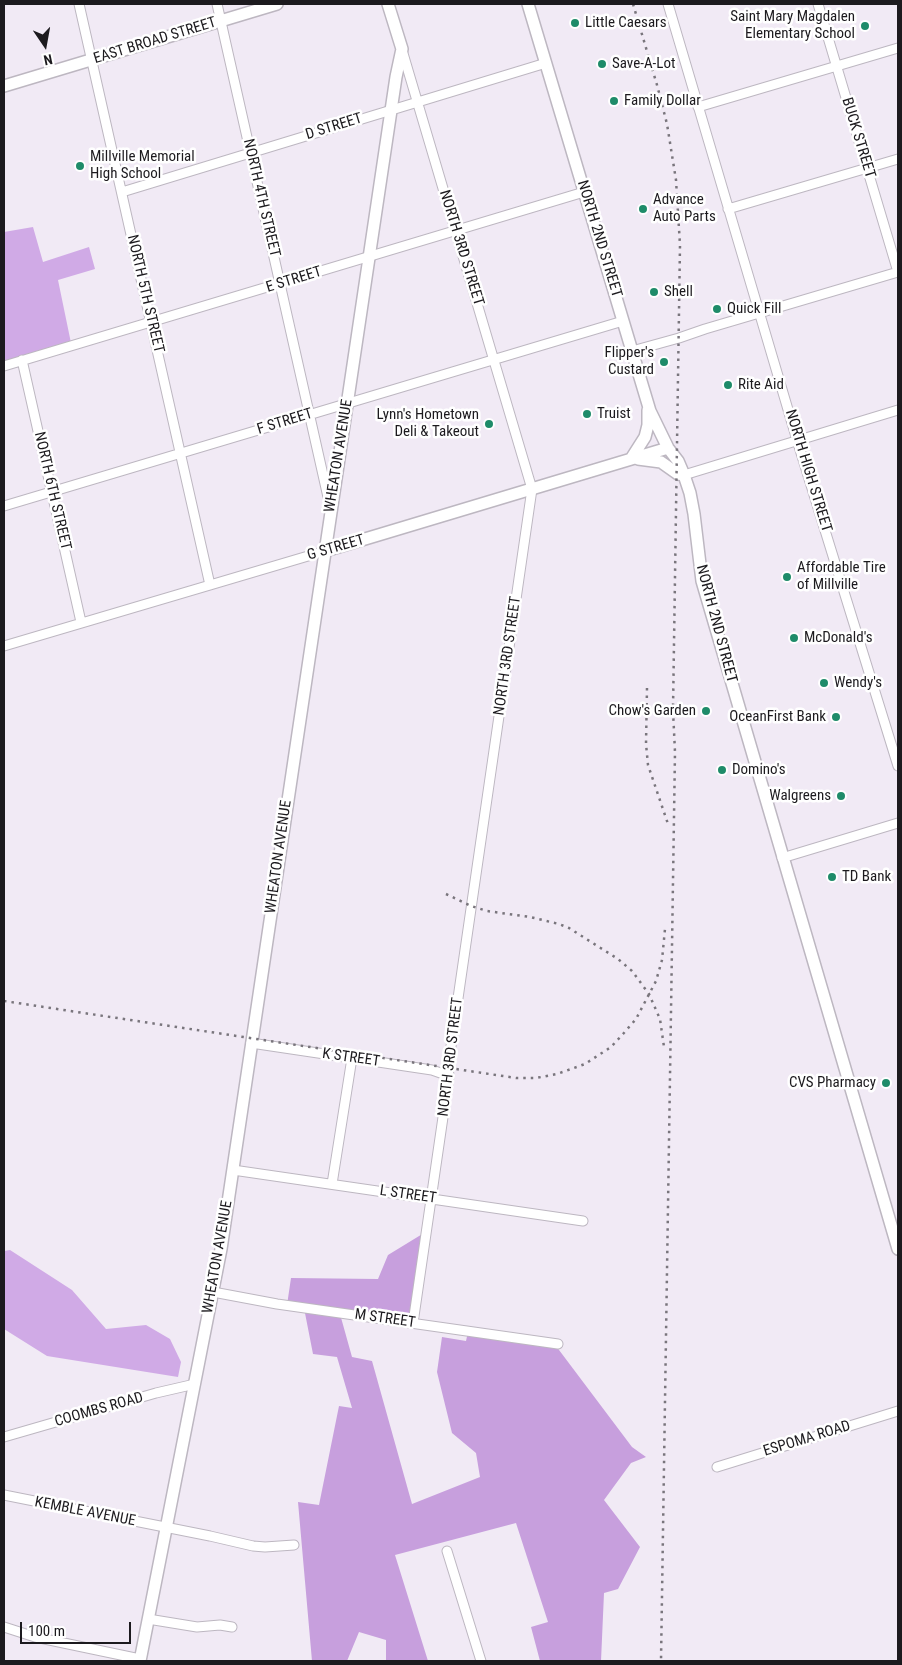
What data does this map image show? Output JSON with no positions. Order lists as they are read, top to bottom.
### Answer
{
  "streets": {
    "main road": [
      "EAST BROAD STREET",
      "NORTH 2ND STREET",
      "NORTH 3RD STREET",
      "WHEATON AVENUE",
      "G STREET"
    ],
    "street": [
      "D STREET",
      "BUCK STREET",
      "NORTH 4TH STREET",
      "E STREET",
      "NORTH 5TH STREET",
      "F STREET",
      "NORTH HIGH STREET",
      "NORTH 6TH STREET",
      "K STREET",
      "L STREET",
      "M STREET",
      "COOMBS ROAD",
      "ESPOMA ROAD",
      "KEMBLE AVENUE"
    ]
  },
  "crossings": [
    ["EAST BROAD STREET", "NORTH 4TH STREET"],
    ["EAST BROAD STREET", "NORTH 5TH STREET"],
    ["D STREET", "NORTH 4TH STREET"],
    ["D STREET", "NORTH 2ND STREET"],
    ["D STREET", "NORTH 3RD STREET"],
    ["D STREET", "NORTH 5TH STREET"],
    ["D STREET", "WHEATON AVENUE"],
    ["NORTH 4TH STREET", "E STREET"],
    ["NORTH 4TH STREET", "F STREET"],
    ["NORTH 4TH STREET", "WHEATON AVENUE"],
    ["NORTH 2ND STREET", "E STREET"],
    ["NORTH 2ND STREET", "F STREET"],
    ["NORTH 2ND STREET", "G STREET"],
    ["NORTH 3RD STREET", "E STREET"],
    ["NORTH 3RD STREET", "F STREET"],
    ["NORTH 3RD STREET", "WHEATON AVENUE"],
    ["NORTH 3RD STREET", "G STREET"],
    ["NORTH 3RD STREET", "K STREET"],
    ["NORTH 3RD STREET", "L STREET"],
    ["NORTH 3RD STREET", "M STREET"],
    ["E STREET", "NORTH 5TH STREET"],
    ["E STREET", "WHEATON AVENUE"],
    ["E STREET", "NORTH 6TH STREET"],
    ["NORTH 5TH STREET", "F STREET"],
    ["NORTH 5TH STREET", "G STREET"],
    ["F STREET", "WHEATON AVENUE"],
    ["F STREET", "NORTH 6TH STREET"],
    ["WHEATON AVENUE", "G STREET"],
    ["WHEATON AVENUE", "K STREET"],
    ["WHEATON AVENUE", "L STREET"],
    ["WHEATON AVENUE", "M STREET"],
    ["WHEATON AVENUE", "COOMBS ROAD"],
    ["WHEATON AVENUE", "KEMBLE AVENUE"],
    ["NORTH 6TH STREET", "G STREET"]
  ],
  "places": [
    "Little Caesars",
    "Saint Mary Magdalen Elementary School",
    "Save-A-Lot",
    "Family Dollar",
    "Millville Memorial High School",
    "Advance Auto Parts",
    "Shell",
    "Quick Fill",
    "Flipper's Custard",
    "Rite Aid",
    "Truist",
    "Lynn's Hometown Deli & Takeout",
    "Affordable Tire of Millville",
    "McDonald's",
    "Wendy's",
    "Chow's Garden",
    "OceanFirst Bank",
    "Domino's",
    "Walgreens",
    "TD Bank",
    "CVS Pharmacy"
  ],
  "scale_bar": "100 m",
  "north": "bottom"
}
